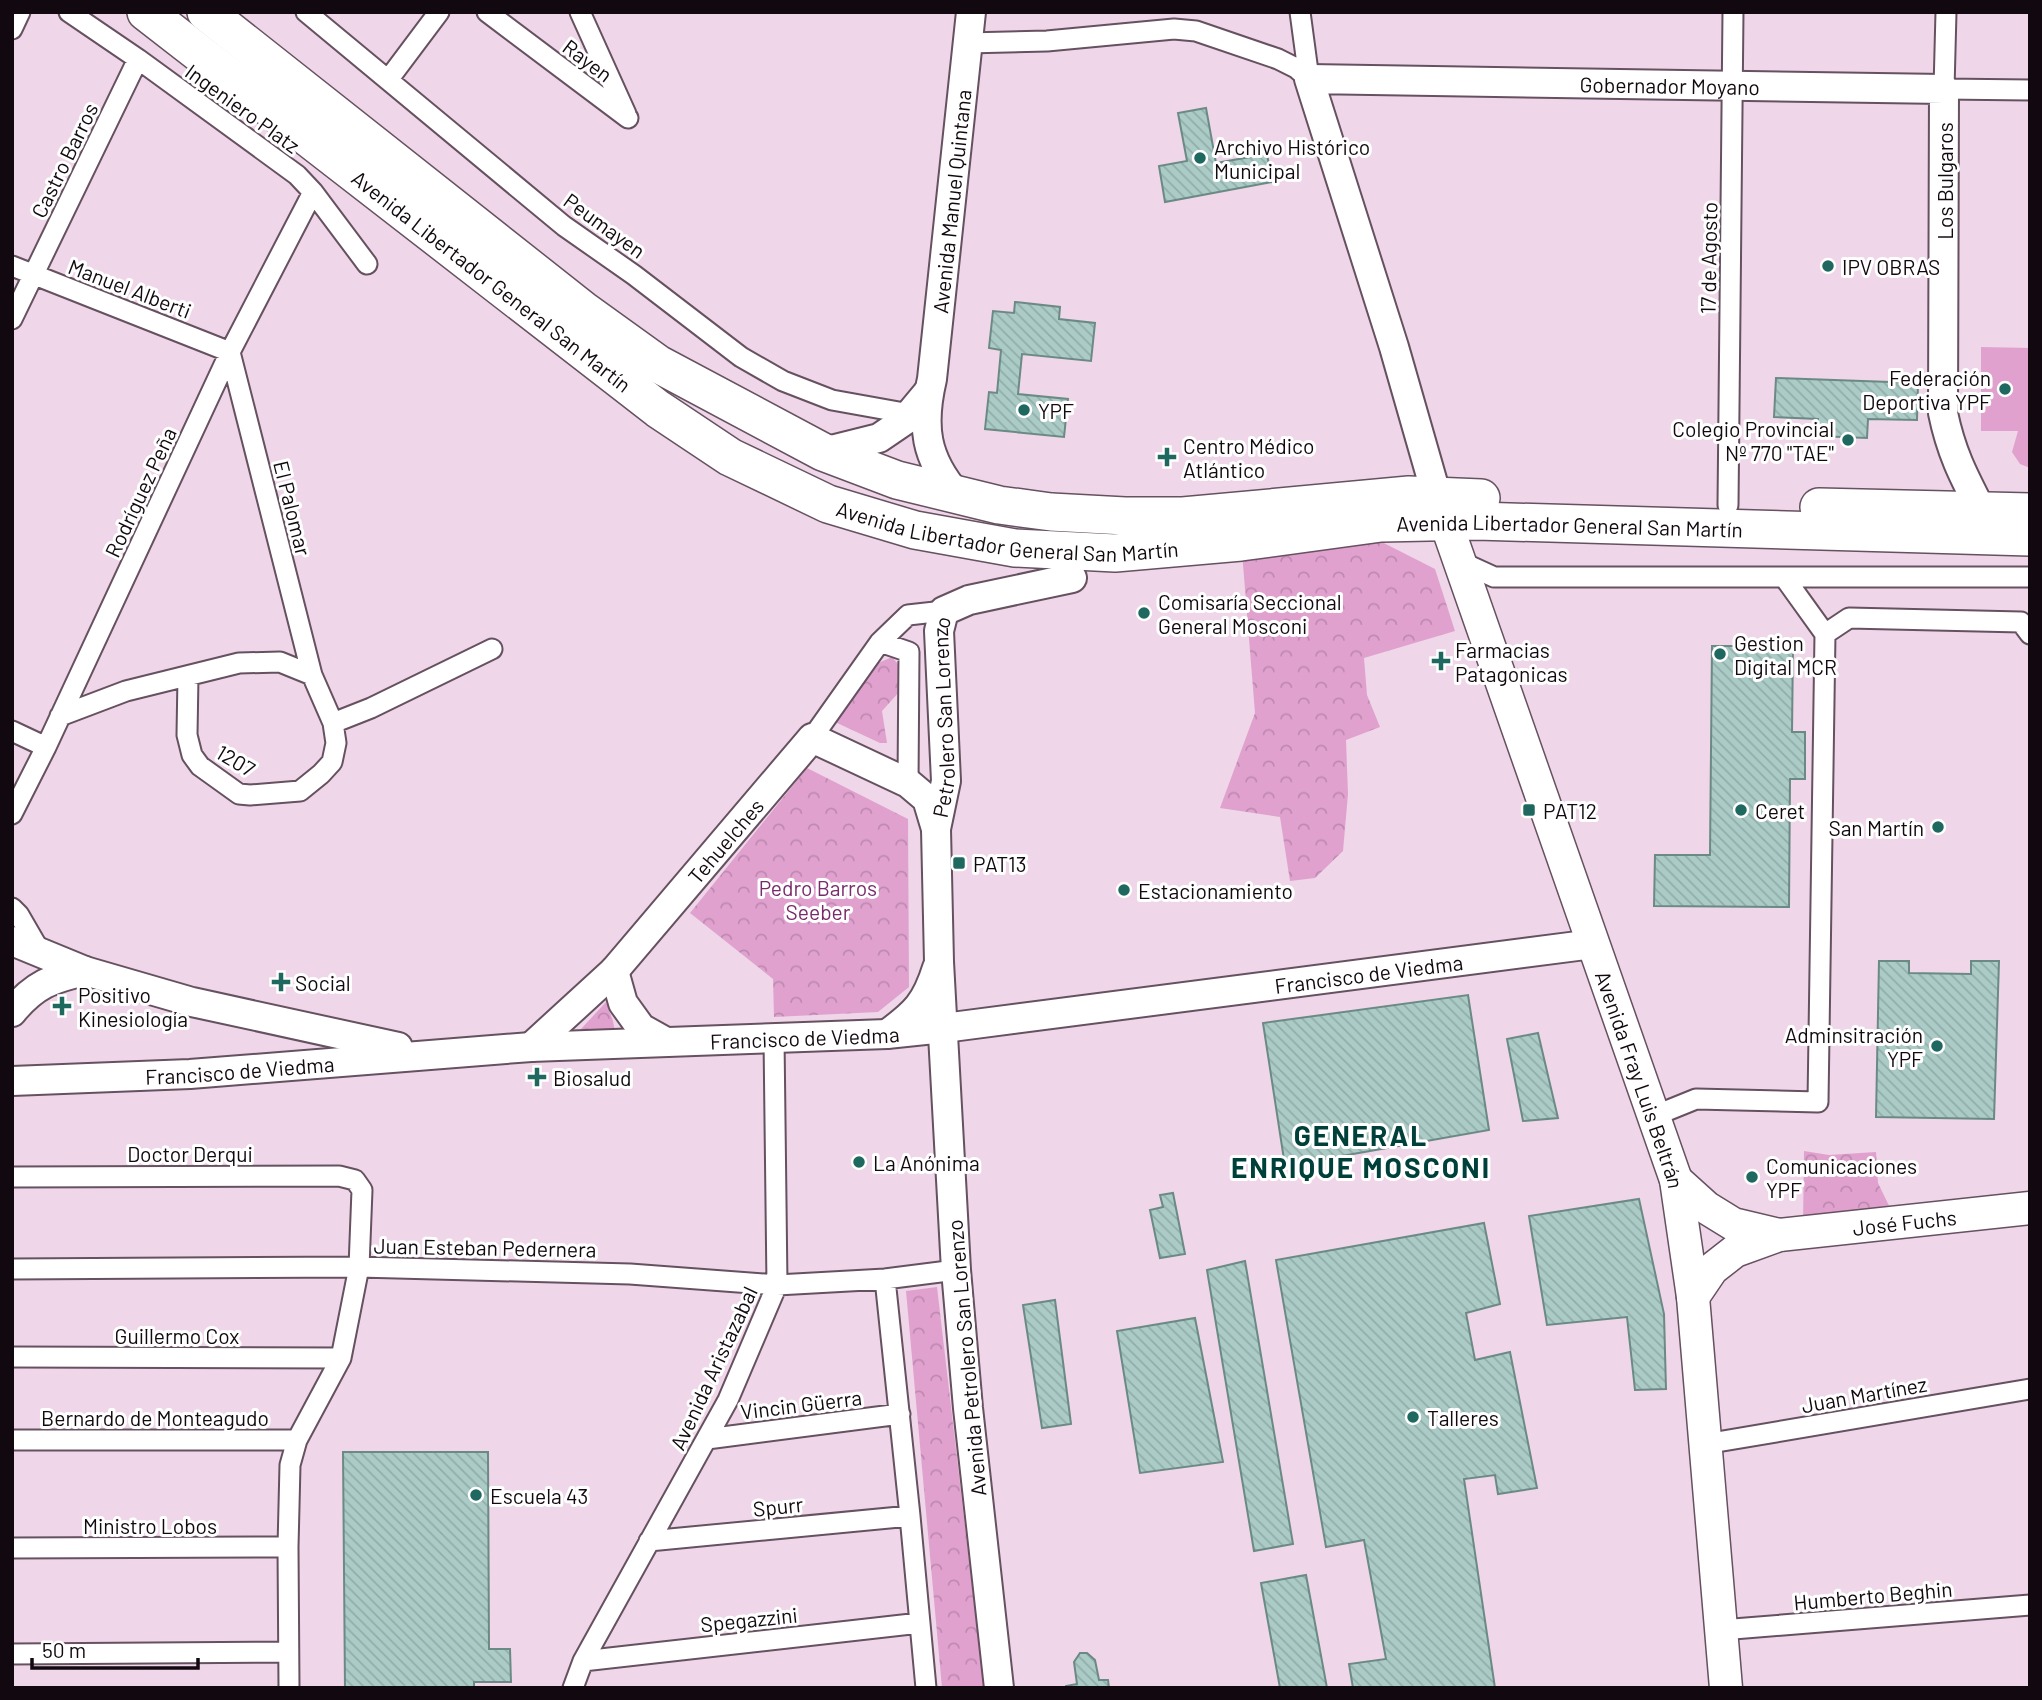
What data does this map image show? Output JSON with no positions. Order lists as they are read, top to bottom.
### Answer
{
  "streets": {
    "highway": ["Avenida Libertador General San Martín"],
    "main road": ["Avenida Fray Luis Beltrán", "José Fuchs"],
    "street": [
      "Rayen",
      "Gobernador Moyano",
      "Ingeniero Platz",
      "Castro Barros",
      "Los Bulgaros",
      "Avenida Manuel Quintana",
      "Peumayen",
      "17 de Agosto",
      "Manuel Alberti",
      "Rodríguez Peña",
      "El Palomar",
      "Petrolero San Lorenzo",
      "1207",
      "Tehuelches",
      "Francisco de Viedma",
      "Doctor Derqui",
      "Juan Esteban Pedernera",
      "Guillermo Cox",
      "Avenida Petrolero San Lorenzo",
      "Avenida Aristazabal",
      "Juan Martínez",
      "Vincin Güerra",
      "Bernardo de Monteagudo",
      "Spurr",
      "Ministro Lobos",
      "Humberto Beghin",
      "Spegazzini"
    ]
  },
  "crossings": [
    ["Gobernador Moyano", "Los Bulgaros"],
    ["Gobernador Moyano", "17 de Agosto"],
    ["Ingeniero Platz", "Castro Barros"],
    ["Ingeniero Platz", "Rodríguez Peña"],
    ["Castro Barros", "Manuel Alberti"],
    ["Los Bulgaros", "Avenida Libertador General San Martín"],
    ["Avenida Manuel Quintana", "Avenida Libertador General San Martín"],
    ["17 de Agosto", "Avenida Libertador General San Martín"],
    ["Avenida Libertador General San Martín", "Avenida Fray Luis Beltrán"],
    ["Manuel Alberti", "Rodríguez Peña"],
    ["Manuel Alberti", "El Palomar"],
    ["Rodríguez Peña", "El Palomar"],
    ["El Palomar", "1207"],
    ["Petrolero San Lorenzo", "Tehuelches"],
    ["Petrolero San Lorenzo", "Francisco de Viedma"],
    ["Petrolero San Lorenzo", "Avenida Petrolero San Lorenzo"],
    ["Tehuelches", "Francisco de Viedma"],
    ["Francisco de Viedma", "Avenida Fray Luis Beltrán"],
    ["Francisco de Viedma", "Avenida Petrolero San Lorenzo"],
    ["Francisco de Viedma", "Avenida Aristazabal"],
    ["Avenida Fray Luis Beltrán", "José Fuchs"],
    ["Avenida Fray Luis Beltrán", "Juan Martínez"],
    ["Avenida Fray Luis Beltrán", "Humberto Beghin"],
    ["Doctor Derqui", "Juan Esteban Pedernera"],
    ["Juan Esteban Pedernera", "Avenida Petrolero San Lorenzo"],
    ["Juan Esteban Pedernera", "Avenida Aristazabal"],
    ["Avenida Aristazabal", "Vincin Güerra"],
    ["Avenida Aristazabal", "Spurr"],
    ["Avenida Aristazabal", "Spegazzini"]
  ],
  "districts": ["GENERAL ENRIQUE MOSCONI"],
  "parks": ["Pedro Barros Seeber"],
  "places": {
    "other": [
      "Archivo Histórico Municipal",
      "IPV OBRAS",
      "Federación Deportiva YPF",
      "YPF",
      "Colegio Provincial Nº 770 \"TAE\"",
      "Comisaría Seccional General Mosconi",
      "Gestion Digital MCR",
      "Ceret",
      "San Martín",
      "Estacionamiento",
      "Adminsitración YPF",
      "La Anónima",
      "Comunicaciones YPF",
      "Talleres",
      "Escuela 43"
    ],
    "health": [
      "Centro Médico Atlántico",
      "Farmacias Patagonicas",
      "Social",
      "Positivo Kinesiología",
      "Biosalud"
    ],
    "transit": ["PAT12", "PAT13"]
  },
  "scale_bar": "50 m"
}
